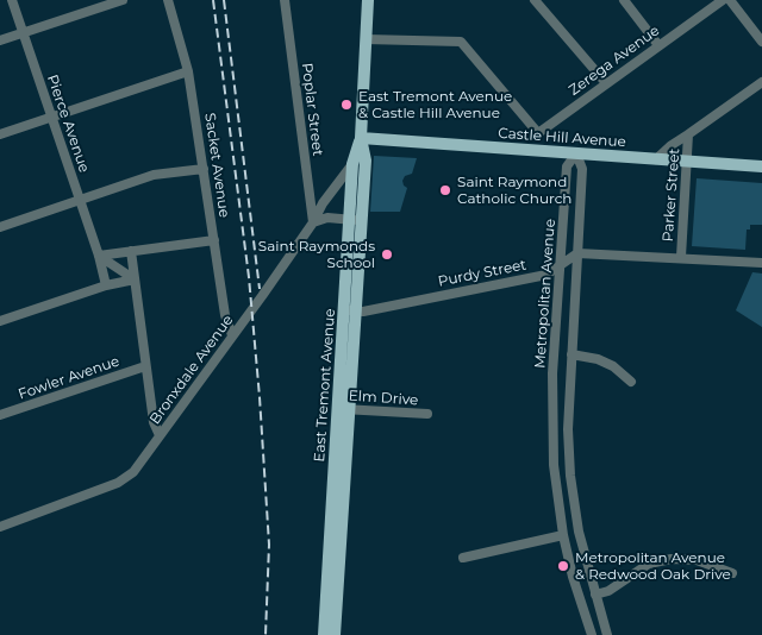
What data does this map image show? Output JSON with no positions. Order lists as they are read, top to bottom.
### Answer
{
  "streets": {
    "main road": ["Castle Hill Avenue", "East Tremont Avenue"],
    "street": [
      "Zerega Avenue",
      "Poplar Street",
      "Pierce Avenue",
      "Sacket Avenue",
      "Parker Street",
      "Purdy Street",
      "Metropolitan Avenue",
      "Bronxdale Avenue",
      "Fowler Avenue",
      "Elm Drive"
    ]
  },
  "crossings": [
    ["Poplar Street", "Bronxdale Avenue"],
    ["Castle Hill Avenue", "Parker Street"],
    ["Castle Hill Avenue", "Metropolitan Avenue"],
    ["Castle Hill Avenue", "East Tremont Avenue"],
    ["Sacket Avenue", "Bronxdale Avenue"],
    ["Purdy Street", "Metropolitan Avenue"],
    ["Purdy Street", "East Tremont Avenue"],
    ["Bronxdale Avenue", "East Tremont Avenue"],
    ["East Tremont Avenue", "Elm Drive"]
  ],
  "places": [
    "East Tremont Avenue & Castle Hill Avenue",
    "Saint Raymond Catholic Church",
    "Saint Raymonds School",
    "Metropolitan Avenue & Redwood Oak Drive"
  ]
}
